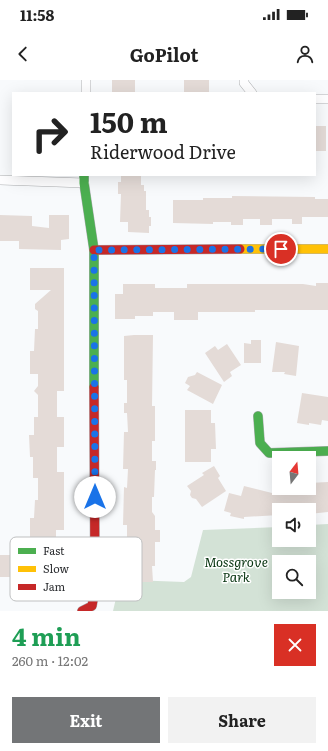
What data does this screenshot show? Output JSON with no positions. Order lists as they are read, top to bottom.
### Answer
{
  "parks": ["Mossgrove Park"],
  "legend": ["Fast", "Slow", "Jam"],
  "north": "top",
  "page": {
    "status": "11:58",
    "header": "GoPilot",
    "turn": ["150 m", "Riderwood Drive"],
    "heading": ["4 min", "260 m · 12:02"],
    "buttons": ["Exit", "Share"]
  }
}
